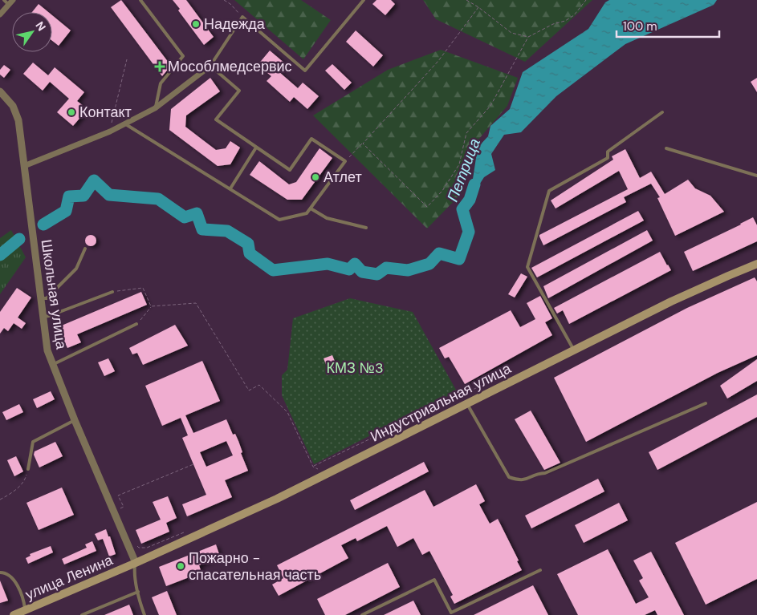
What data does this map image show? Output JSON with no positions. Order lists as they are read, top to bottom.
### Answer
{
  "streets": {
    "main road": ["Индустриальная улица", "улица Ленина"],
    "street": ["Школьная улица"]
  },
  "crossings": [
    ["Школьная улица", "Индустриальная улица"],
    ["Школьная улица", "улица Ленина"],
    ["Индустриальная улица", "улица Ленина"]
  ],
  "water": ["Петрица"],
  "parks": ["КМЗ №3"],
  "places": {
    "other": [
      "Надежда",
      "Контакт",
      "Атлет",
      "Пожарно - спасательная часть"
    ],
    "health": ["Мособлмедсервис"]
  },
  "scale_bar": "100 m",
  "north": "top right"
}
